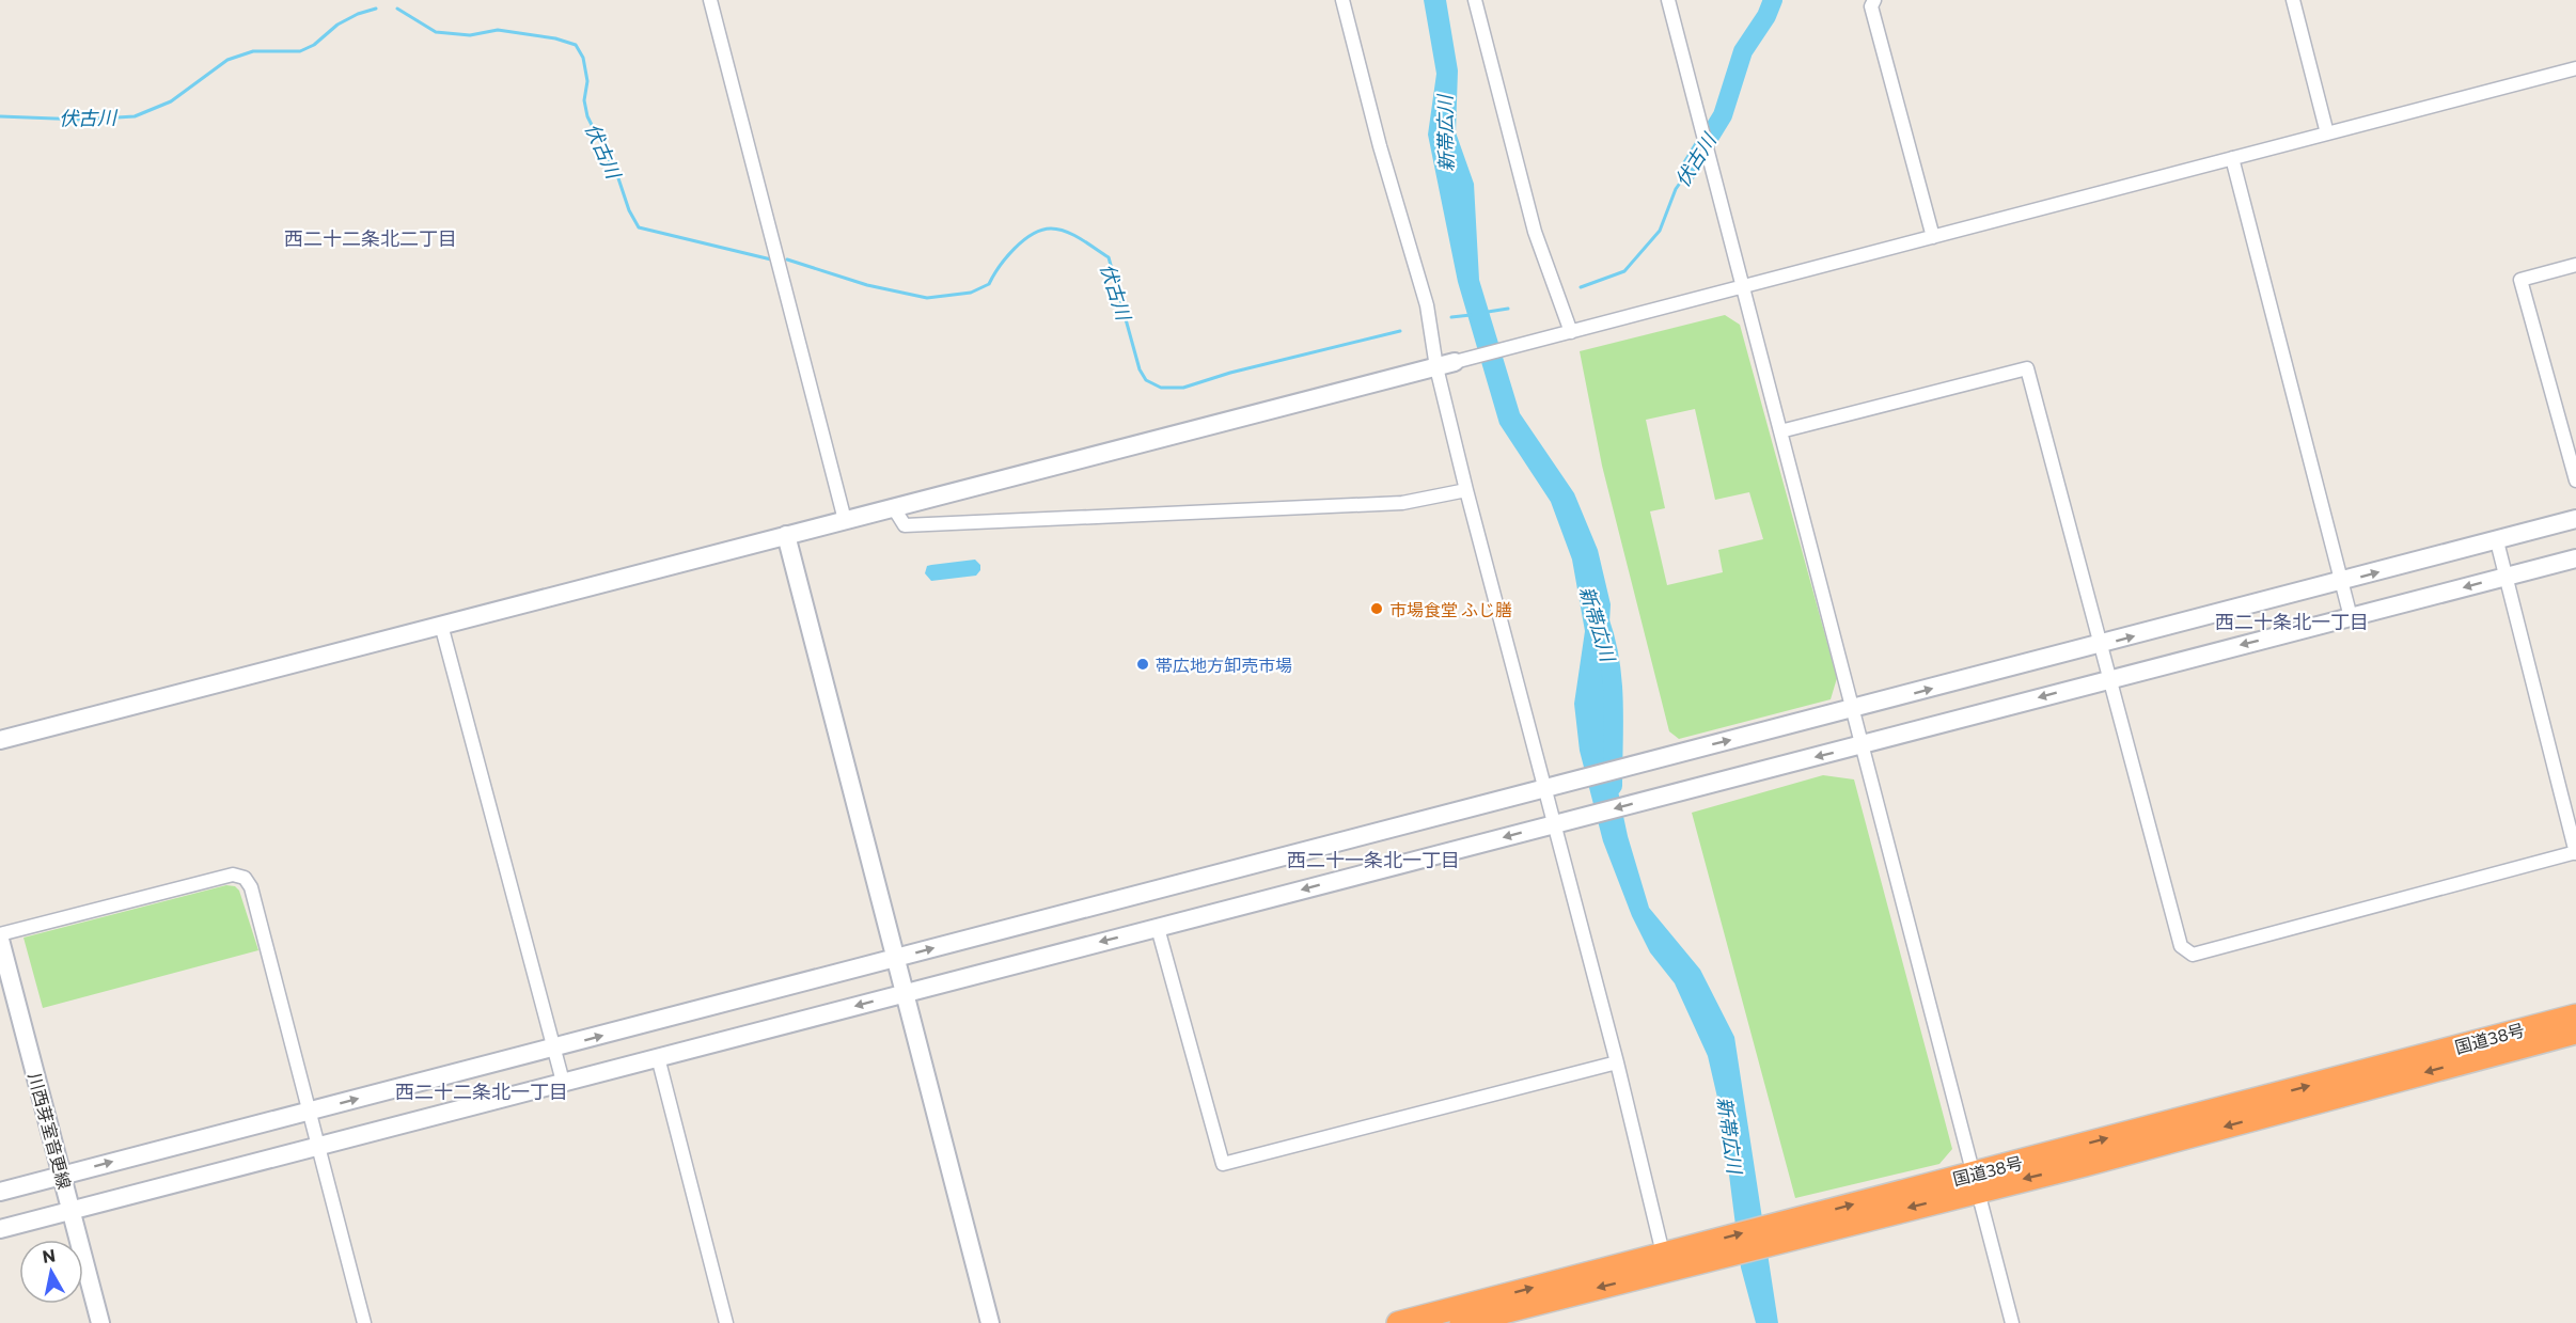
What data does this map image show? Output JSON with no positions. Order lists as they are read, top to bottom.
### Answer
{
  "streets": {
    "highway": ["国道38号"],
    "street": ["川西芽室音更線"]
  },
  "districts": [
    "西二十二条北二丁目",
    "西二十条北一丁目",
    "西二十一条北一丁目",
    "西二十二条北一丁目"
  ],
  "water": ["伏古川", "新帯広川"],
  "places": ["市場食堂 ふじ膳", "帯広地方卸売市場"],
  "north": "top"
}
